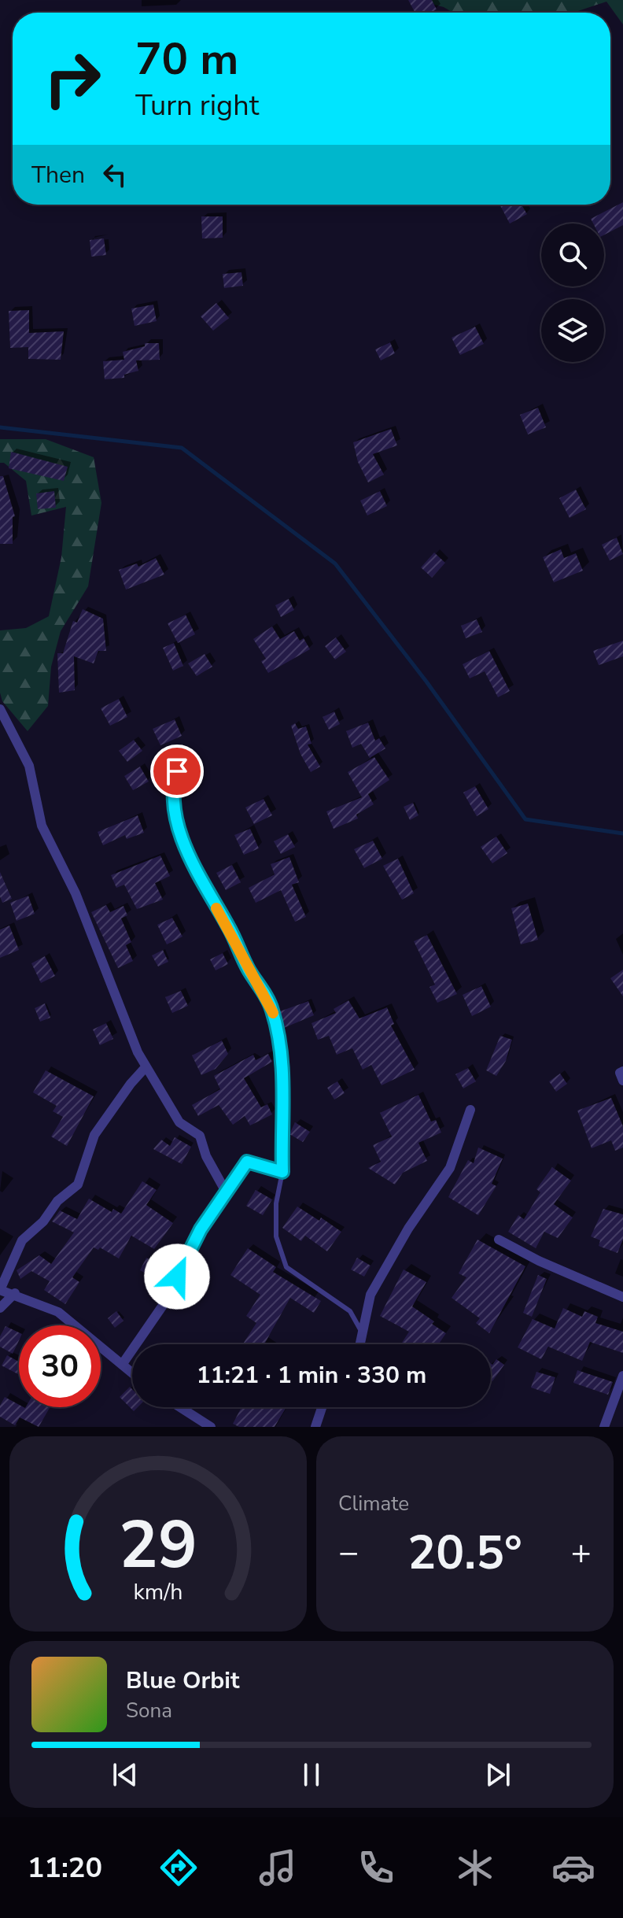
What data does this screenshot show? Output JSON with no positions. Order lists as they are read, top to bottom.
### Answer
{
  "page": {
    "turn": ["70 m", "Turn right"],
    "then": "Then",
    "limit": "30",
    "trip": "11:21 · 1 min · 330 m",
    "tile": "Climate",
    "heat": ["−", "20.5°", "+"],
    "song": ["Blue Orbit", "Sona"],
    "tabs": "11:20",
    "gauge": ["29", "km/h"]
  }
}
